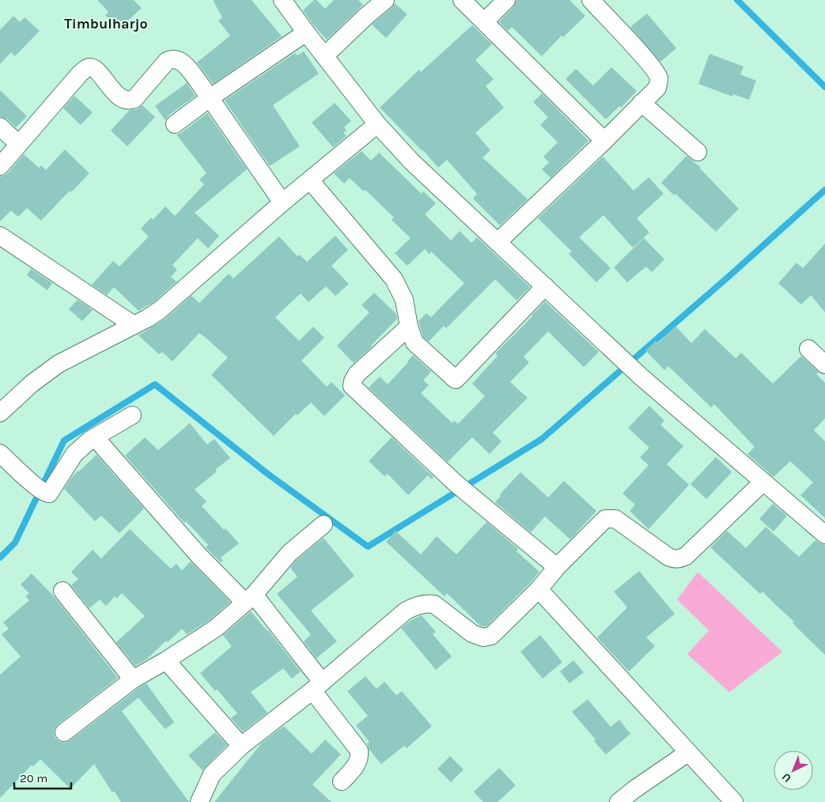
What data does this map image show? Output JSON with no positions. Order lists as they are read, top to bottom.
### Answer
{
  "districts": ["Timbulharjo"],
  "scale_bar": "20 m",
  "north": "bottom left"
}
